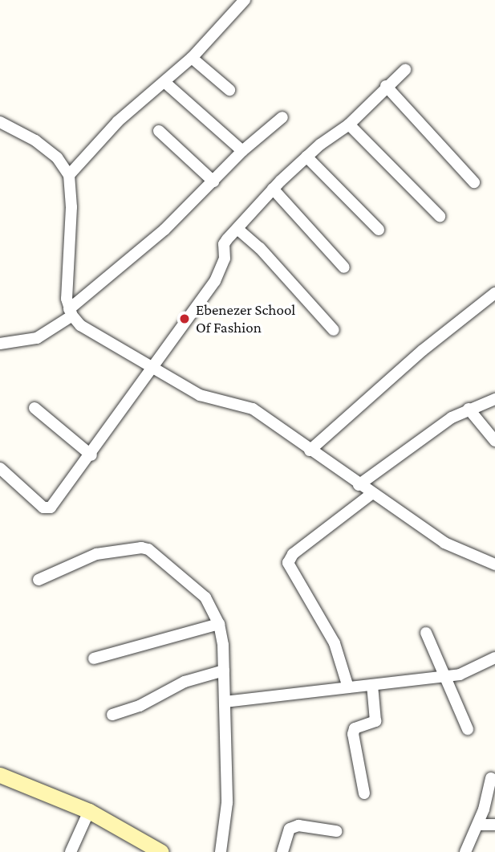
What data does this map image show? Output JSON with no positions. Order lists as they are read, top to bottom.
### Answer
{
  "places": ["Ebenezer School Of Fashion"]
}
